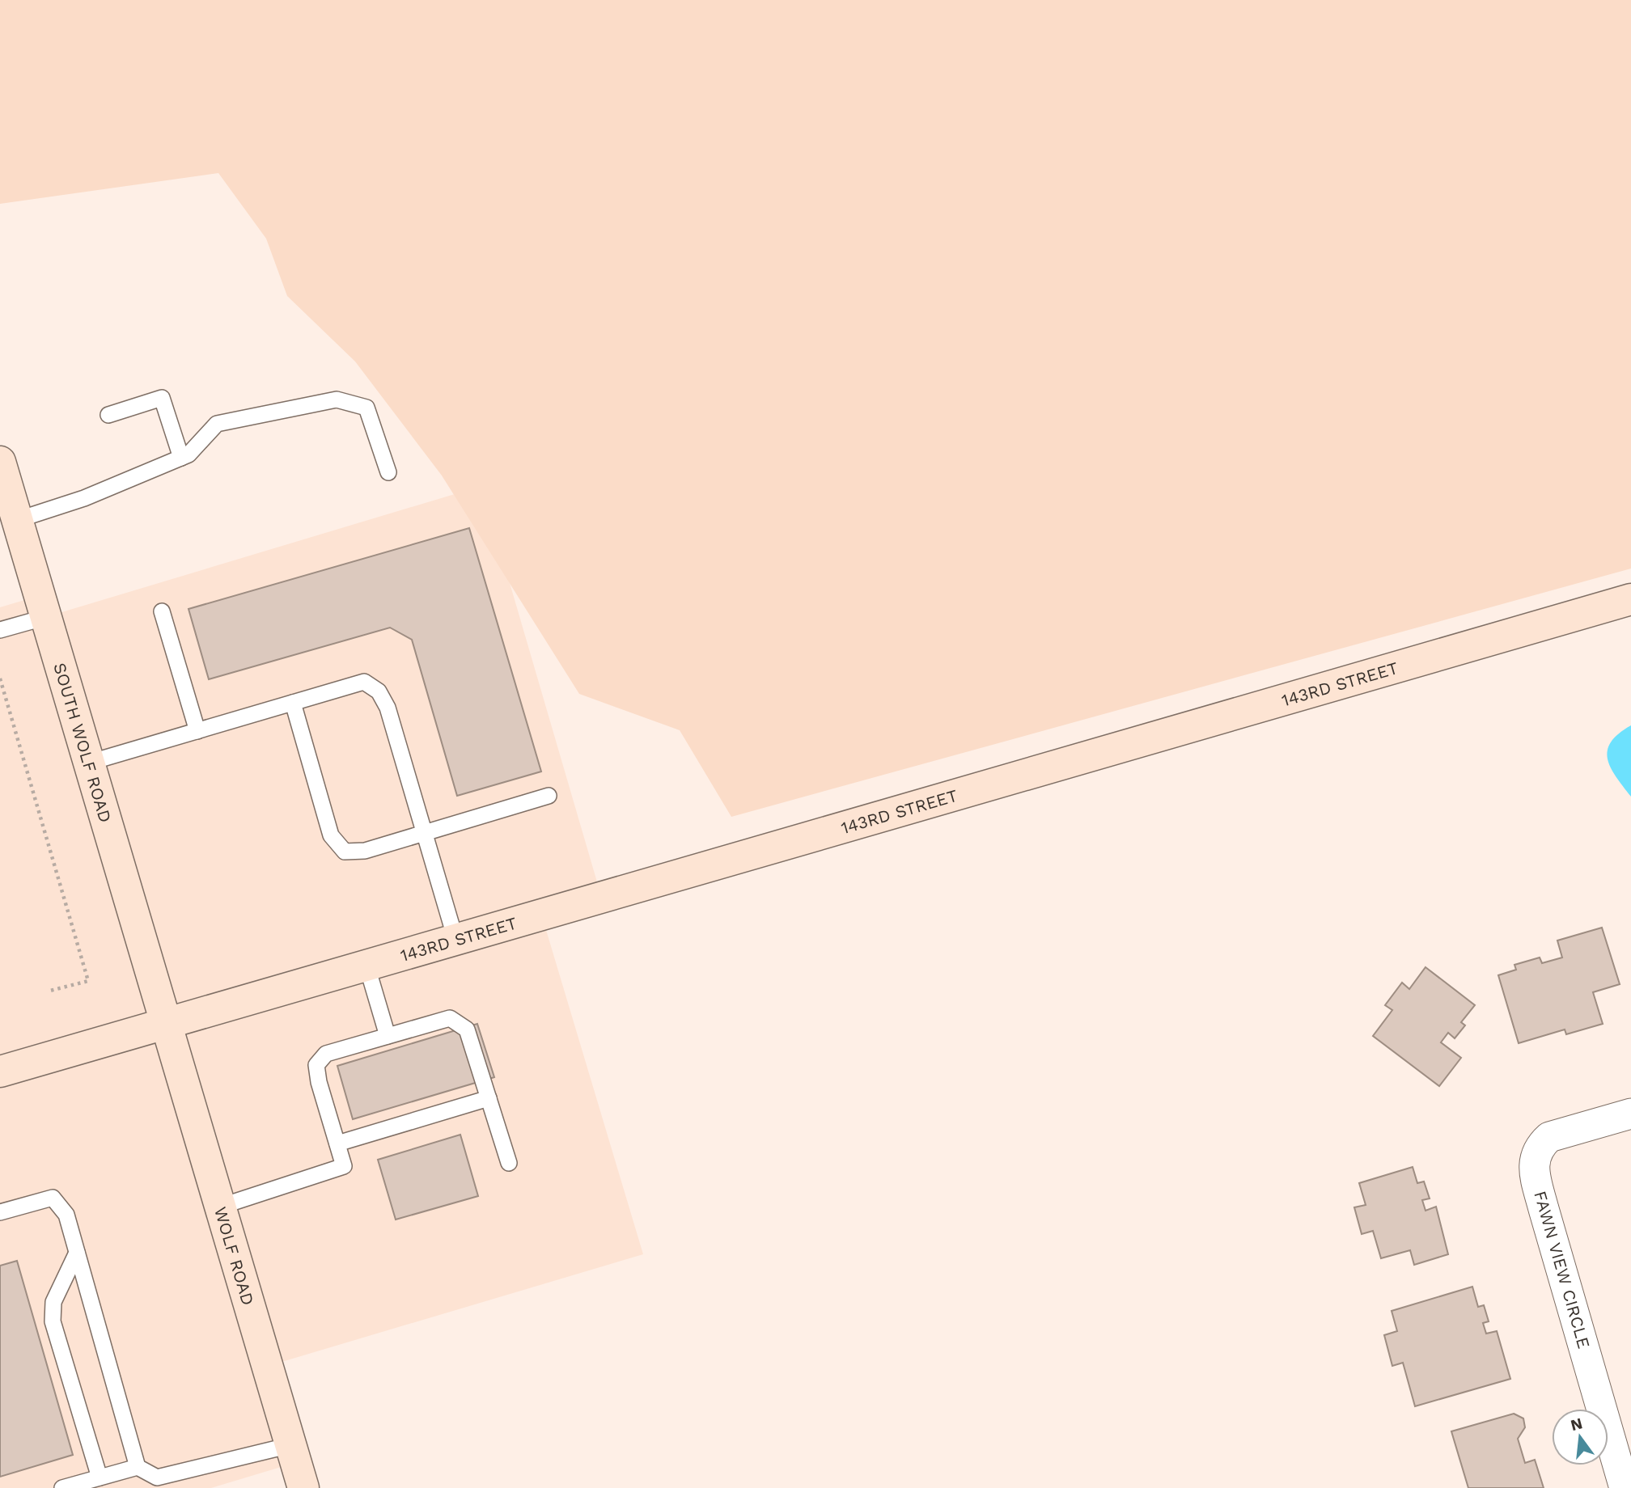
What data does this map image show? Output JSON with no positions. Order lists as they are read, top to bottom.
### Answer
{
  "streets": {
    "main road": ["143RD STREET", "SOUTH WOLF ROAD", "WOLF ROAD"],
    "street": ["FAWN VIEW CIRCLE"]
  },
  "crossings": [
    ["143RD STREET", "SOUTH WOLF ROAD"],
    ["143RD STREET", "WOLF ROAD"],
    ["SOUTH WOLF ROAD", "WOLF ROAD"]
  ],
  "north": "top"
}
